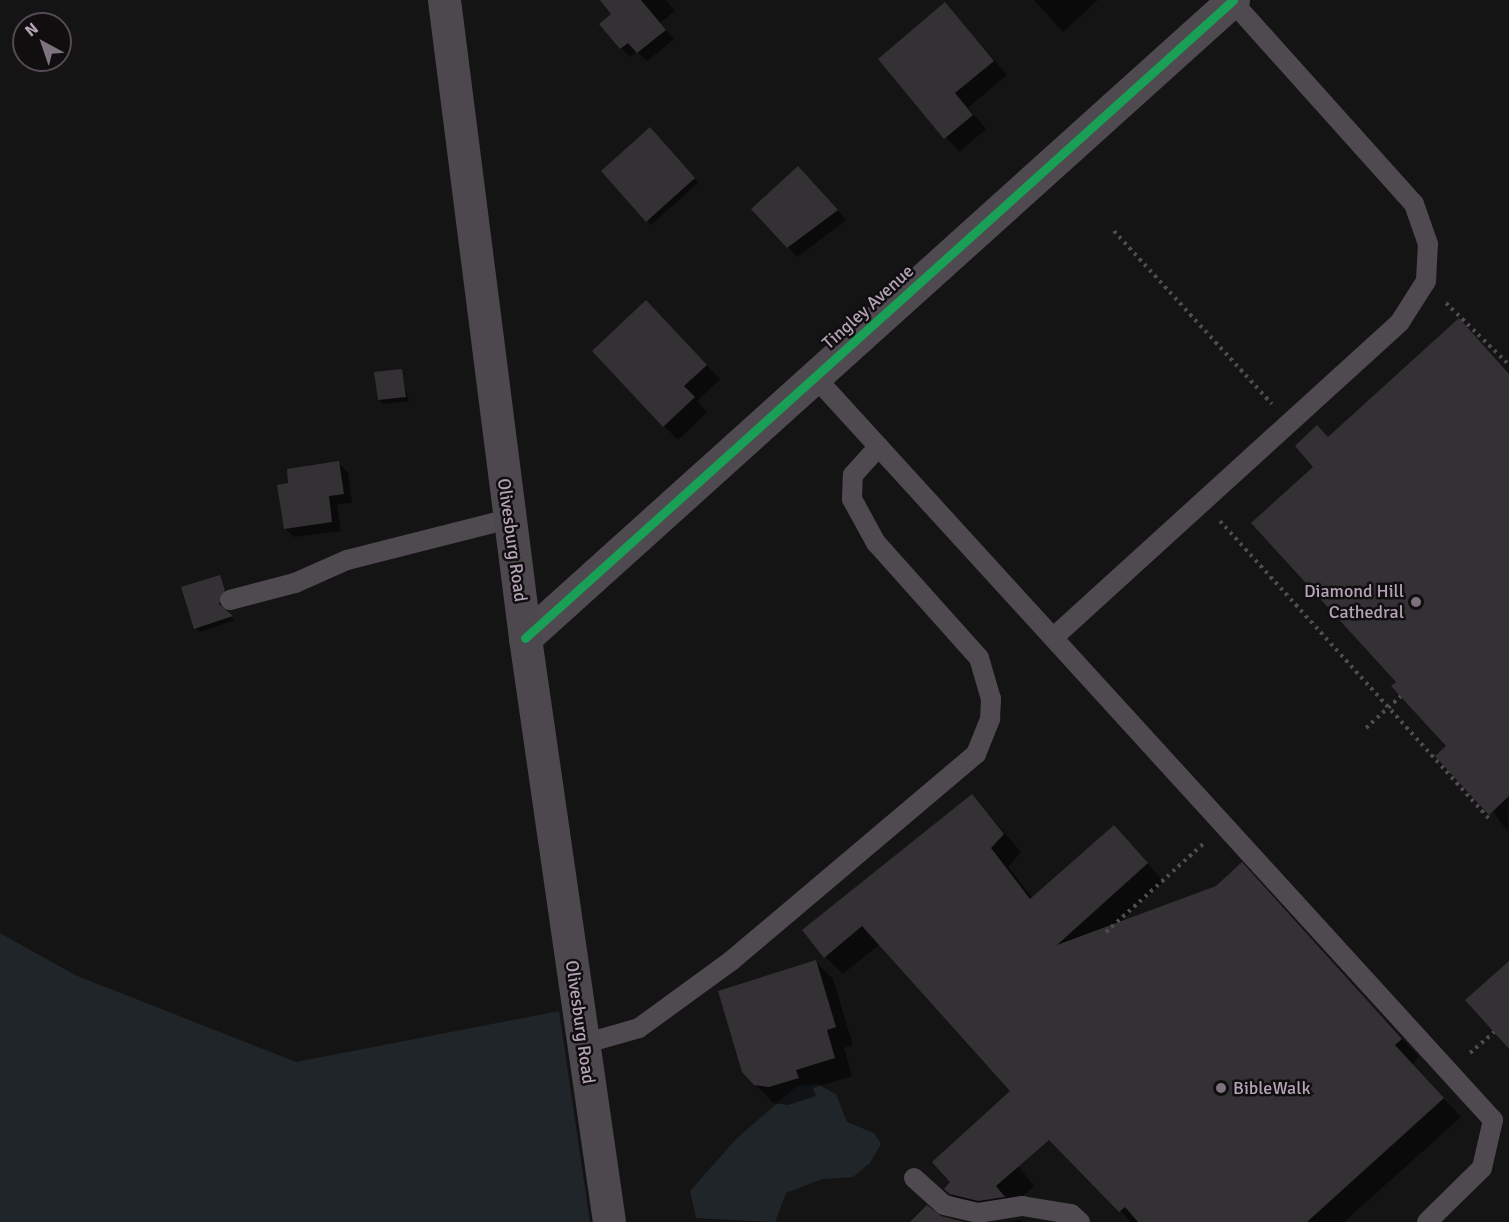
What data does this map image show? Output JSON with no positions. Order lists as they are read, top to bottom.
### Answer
{
  "streets": {
    "main road": ["Olivesburg Road"],
    "street": ["Tingley Avenue"]
  },
  "crossings": [
    ["Tingley Avenue", "Olivesburg Road"]
  ],
  "places": ["Diamond Hill Cathedral", "BibleWalk"],
  "north": "top left"
}
